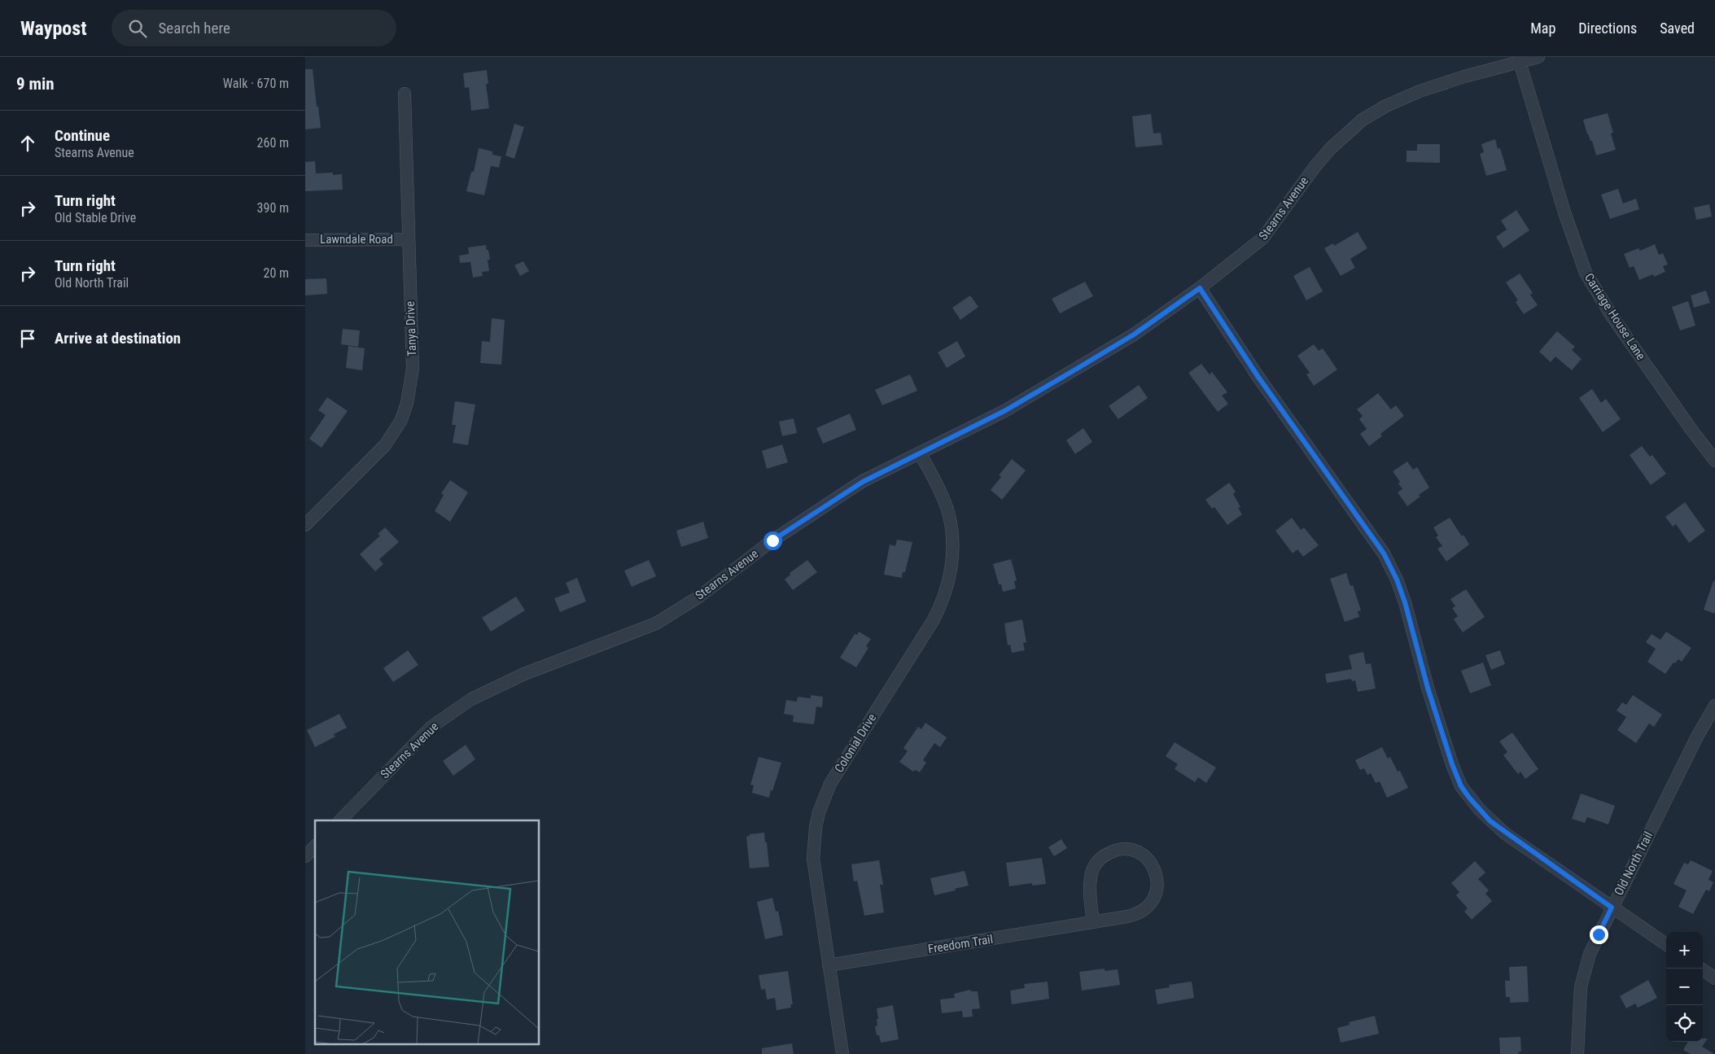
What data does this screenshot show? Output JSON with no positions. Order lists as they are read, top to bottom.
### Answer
{
  "streets": {
    "street": [
      "Stearns Avenue",
      "Lawndale Road",
      "Carriage House Lane",
      "Tanya Drive",
      "Colonial Drive",
      "Old North Trail",
      "Freedom Trail"
    ]
  },
  "crossings": [
    ["Stearns Avenue", "Carriage House Lane"],
    ["Stearns Avenue", "Colonial Drive"],
    ["Lawndale Road", "Tanya Drive"],
    ["Colonial Drive", "Freedom Trail"]
  ],
  "page": {
    "header": "Waypost",
    "search": "Search here",
    "nav": ["Map", "Directions", "Saved"],
    "heading": ["9 min", "Walk · 670 m"],
    "list": [
      ["Continue", "Stearns Avenue", "260 m"],
      ["Turn right", "Old Stable Drive", "390 m"],
      ["Turn right", "Old North Trail", "20 m"],
      "Arrive at destination"
    ],
    "map_buttons": ["+", "−"]
  }
}
